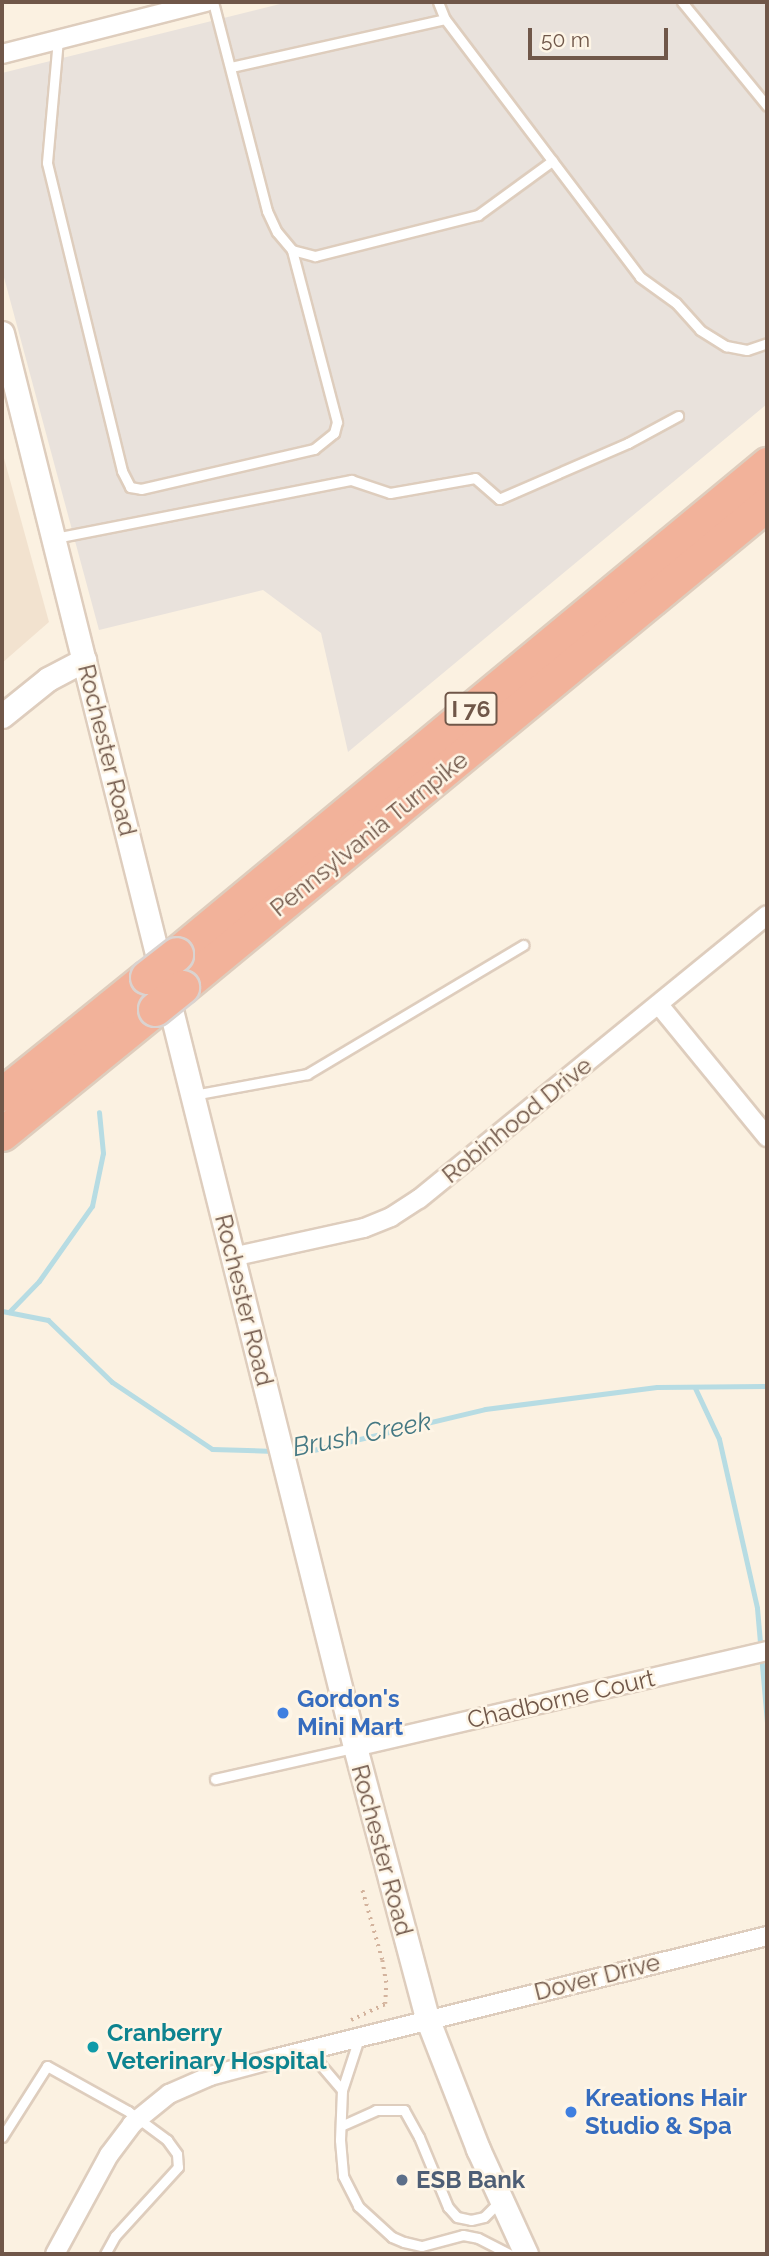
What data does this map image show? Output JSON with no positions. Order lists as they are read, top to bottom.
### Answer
{
  "streets": {
    "highway": ["I 76", "Pennsylvania Turnpike"],
    "street": [
      "Rochester Road",
      "Robinhood Drive",
      "Chadborne Court",
      "Dover Drive"
    ]
  },
  "crossings": [
    ["Rochester Road", "Robinhood Drive"],
    ["Rochester Road", "Chadborne Court"],
    ["Rochester Road", "Dover Drive"]
  ],
  "water": ["Brush Creek"],
  "places": [
    "Gordon's Mini Mart",
    "Cranberry Veterinary Hospital",
    "Kreations Hair Studio & Spa",
    "ESB Bank"
  ],
  "scale_bar": "50 m"
}
